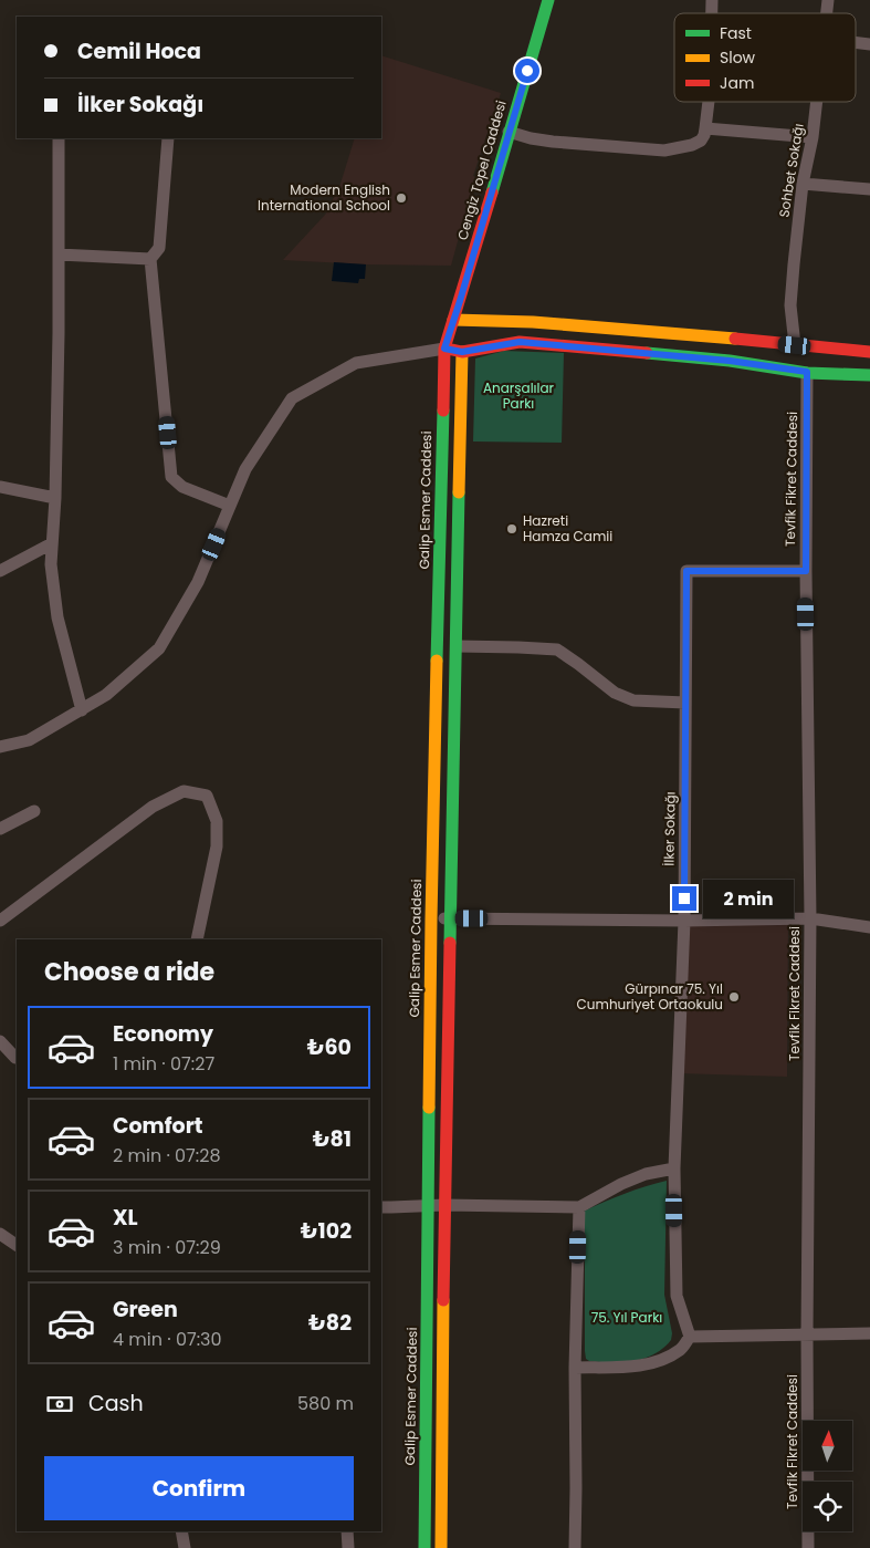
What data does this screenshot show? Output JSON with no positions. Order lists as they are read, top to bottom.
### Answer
{
  "streets": {
    "street": [
      "Cengiz Topel Caddesi",
      "Sohbet Sokağı",
      "Tevfik Fikret Caddesi",
      "Galip Esmer Caddesi",
      "İlker Sokağı"
    ]
  },
  "crossings": [
    ["Cengiz Topel Caddesi", "Galip Esmer Caddesi"],
    ["Tevfik Fikret Caddesi", "İlker Sokağı"]
  ],
  "parks": ["Anarşalılar Parkı", "75. Yıl Parkı"],
  "places": ["Modern English International School", "Hazreti Hamza Camii", "Gürpınar 75. Yıl Cumhuriyet Ortaokulu"],
  "legend": ["Fast", "Slow", "Jam"],
  "north": "top",
  "page": {
    "banner": ["Cemil Hoca", "İlker Sokağı"],
    "bubble": "2 min",
    "heading": "Choose a ride",
    "list": [
      {
        "name": "Economy",
        "note": "1 min · 07:27",
        "value": "₺60"
      },
      {
        "name": "Comfort",
        "note": "2 min · 07:28",
        "value": "₺81"
      },
      {
        "name": "XL",
        "note": "3 min · 07:29",
        "value": "₺102"
      },
      {
        "name": "Green",
        "note": "4 min · 07:30",
        "value": "₺82"
      }
    ],
    "pay": ["Cash", "580 m"],
    "buttons": "Confirm"
  }
}
